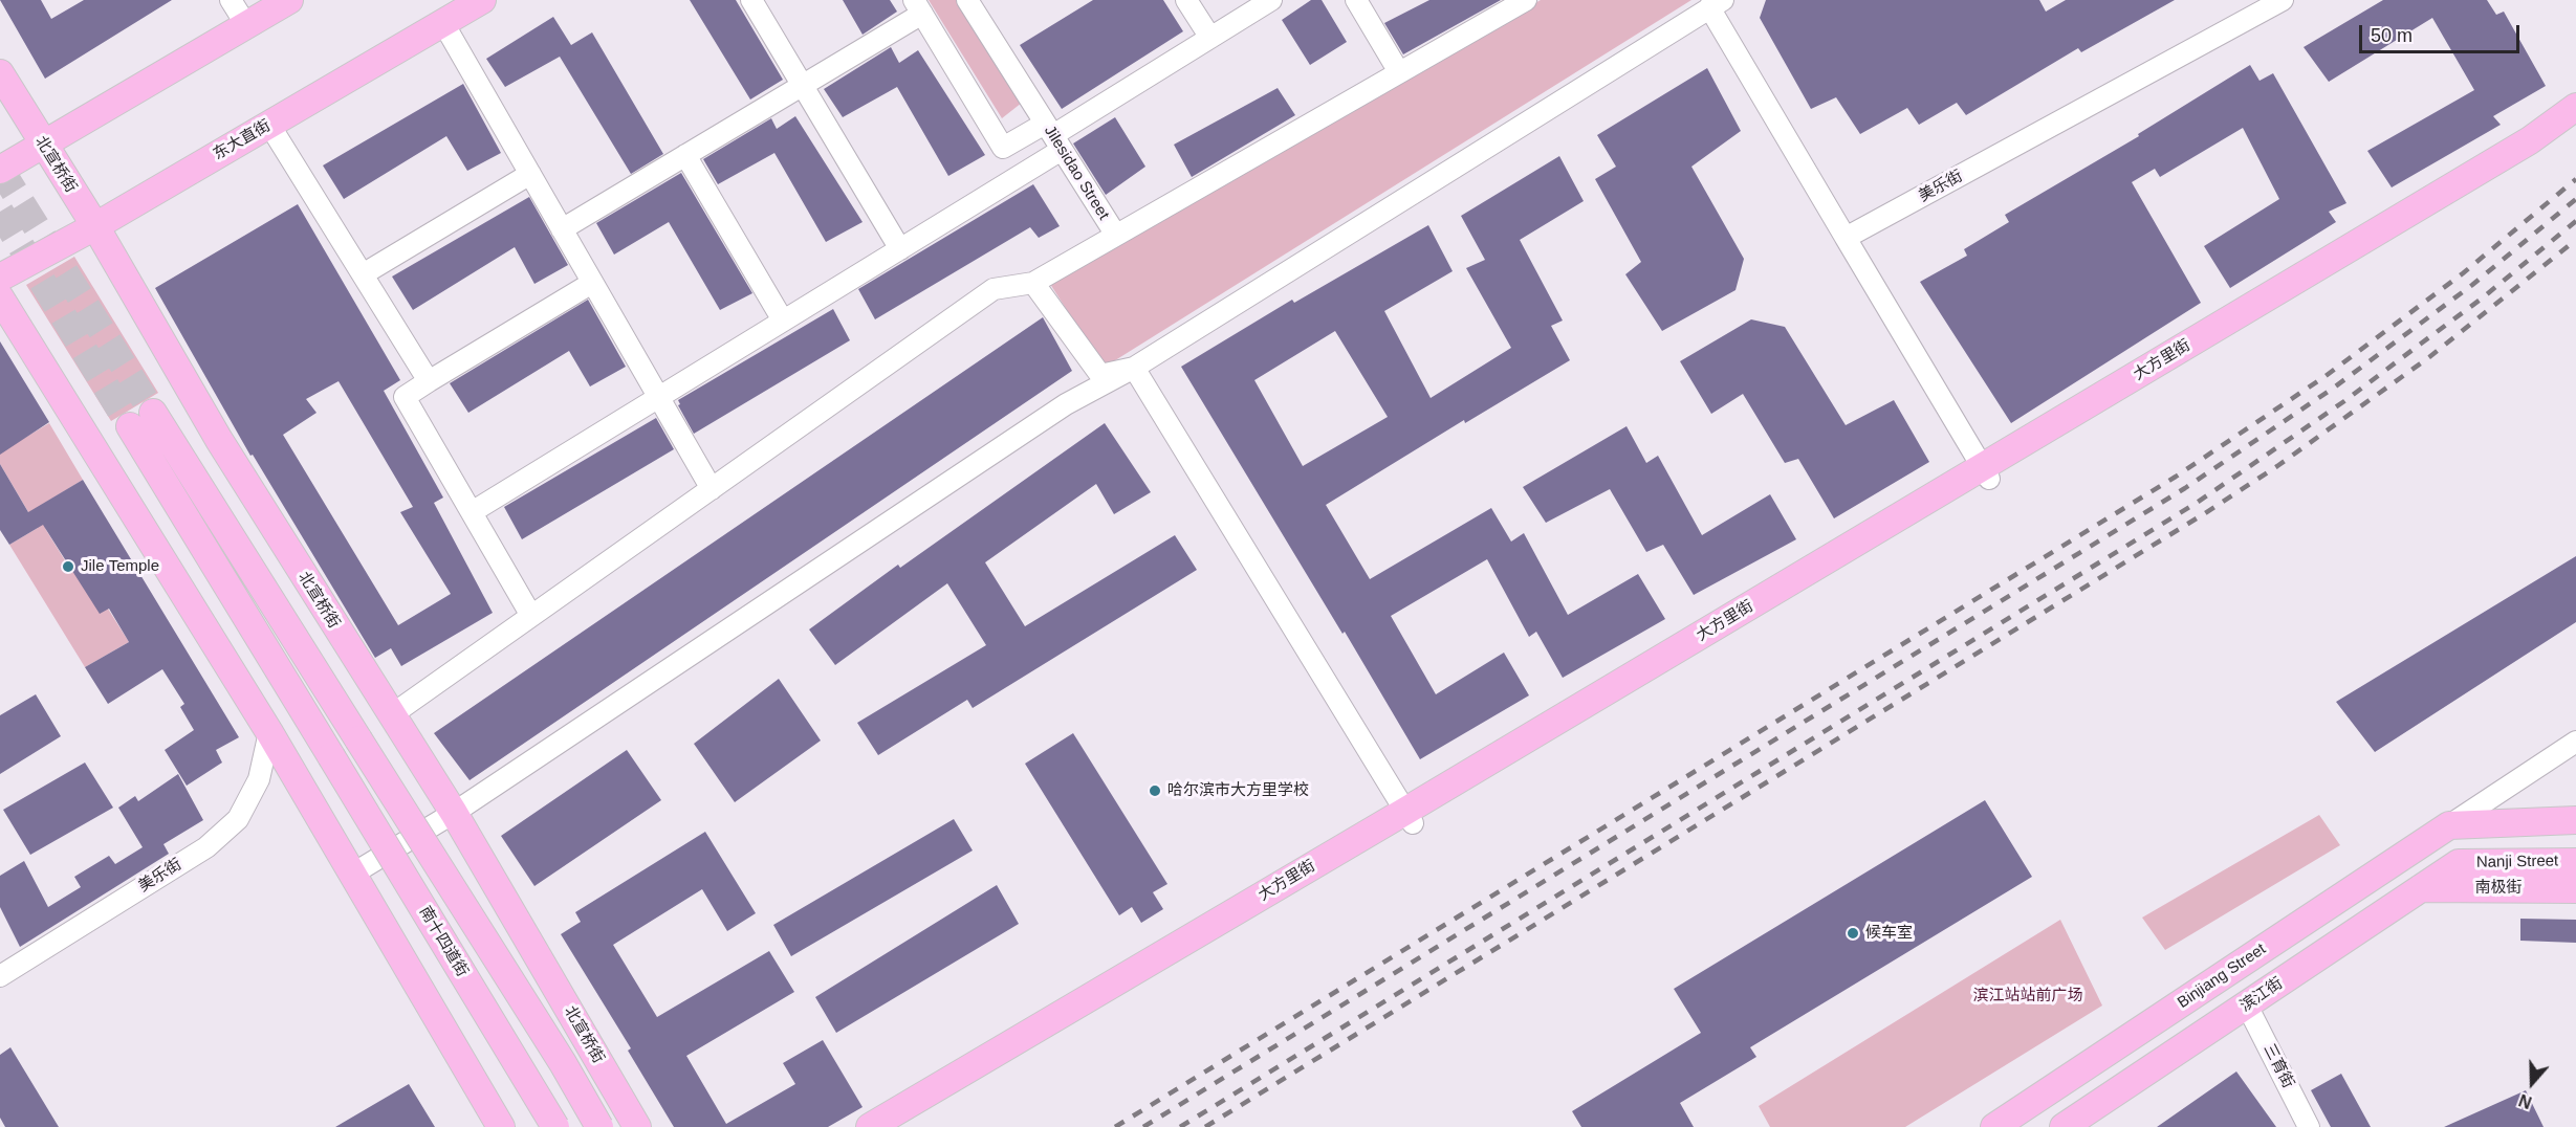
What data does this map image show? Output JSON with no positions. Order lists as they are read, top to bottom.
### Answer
{
  "streets": {
    "main road": [
      "东大直街",
      "北宣桥街",
      "大方里街",
      "Nanji Street",
      "南极街",
      "南十四道街",
      "Binjiang Street",
      "滨江街"
    ],
    "street": ["Jilesidao Street", "美乐街", "三育街"]
  },
  "crossings": [
    ["东大直街", "北宣桥街"],
    ["Nanji Street", "滨江街"],
    ["南极街", "滨江街"],
    ["滨江街", "三育街"]
  ],
  "parks": ["滨江站站前广场"],
  "places": ["Jile Temple", "哈尔滨市大方里学校", "候车室"],
  "scale_bar": "50 m",
  "north": "bottom"
}
